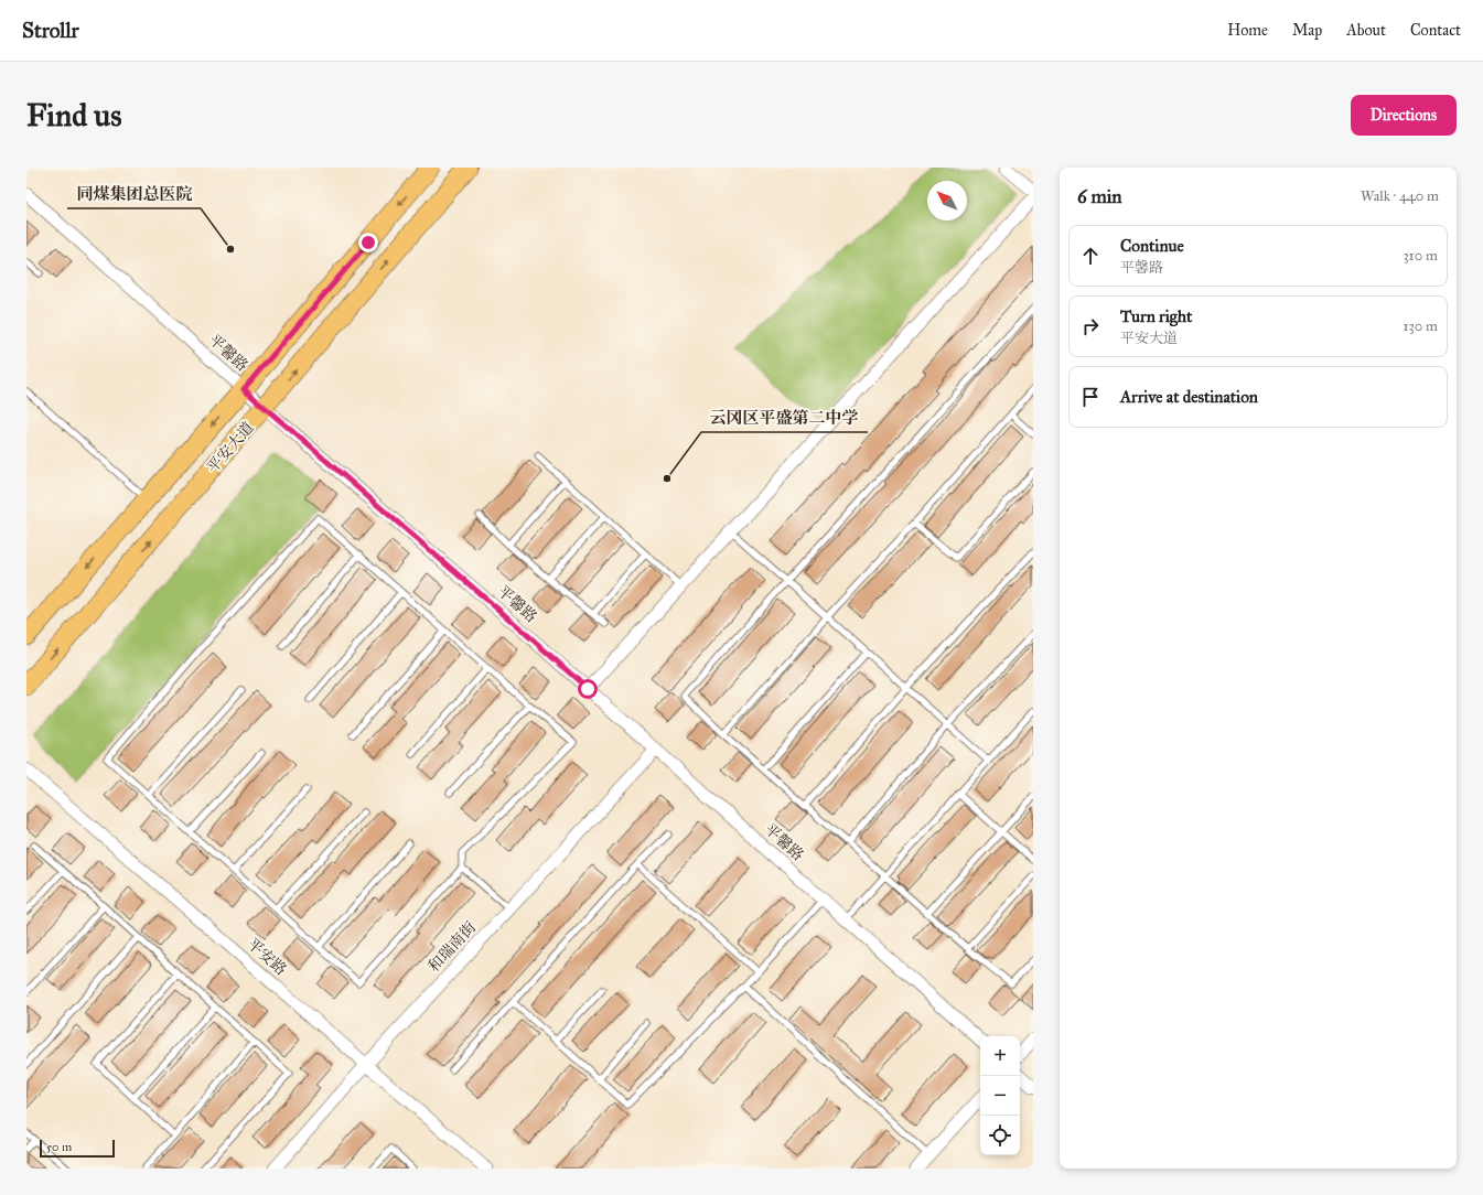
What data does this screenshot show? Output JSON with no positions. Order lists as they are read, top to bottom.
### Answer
{
  "streets": {
    "main road": ["平安大道"],
    "street": ["平馨路", "和瑞南街", "平安路"]
  },
  "crossings": [
    ["平馨路", "平安大道"],
    ["平馨路", "和瑞南街"],
    ["和瑞南街", "平安路"]
  ],
  "places": ["同煤集团总医院", "云冈区平盛第二中学"],
  "scale_bar": "50 m",
  "north": "top left",
  "page": {
    "header": "Strollr",
    "nav": [
      "Home",
      "Map",
      "About",
      "Contact"
    ],
    "buttons": "Directions",
    "title": "Find us",
    "heading": ["6 min", "Walk · 440 m"],
    "list": [
      ["Continue", "平馨路", "310 m"],
      ["Turn right", "平安大道", "130 m"],
      "Arrive at destination"
    ],
    "map_buttons": ["+", "−"],
    "scale": "50 m"
  }
}
